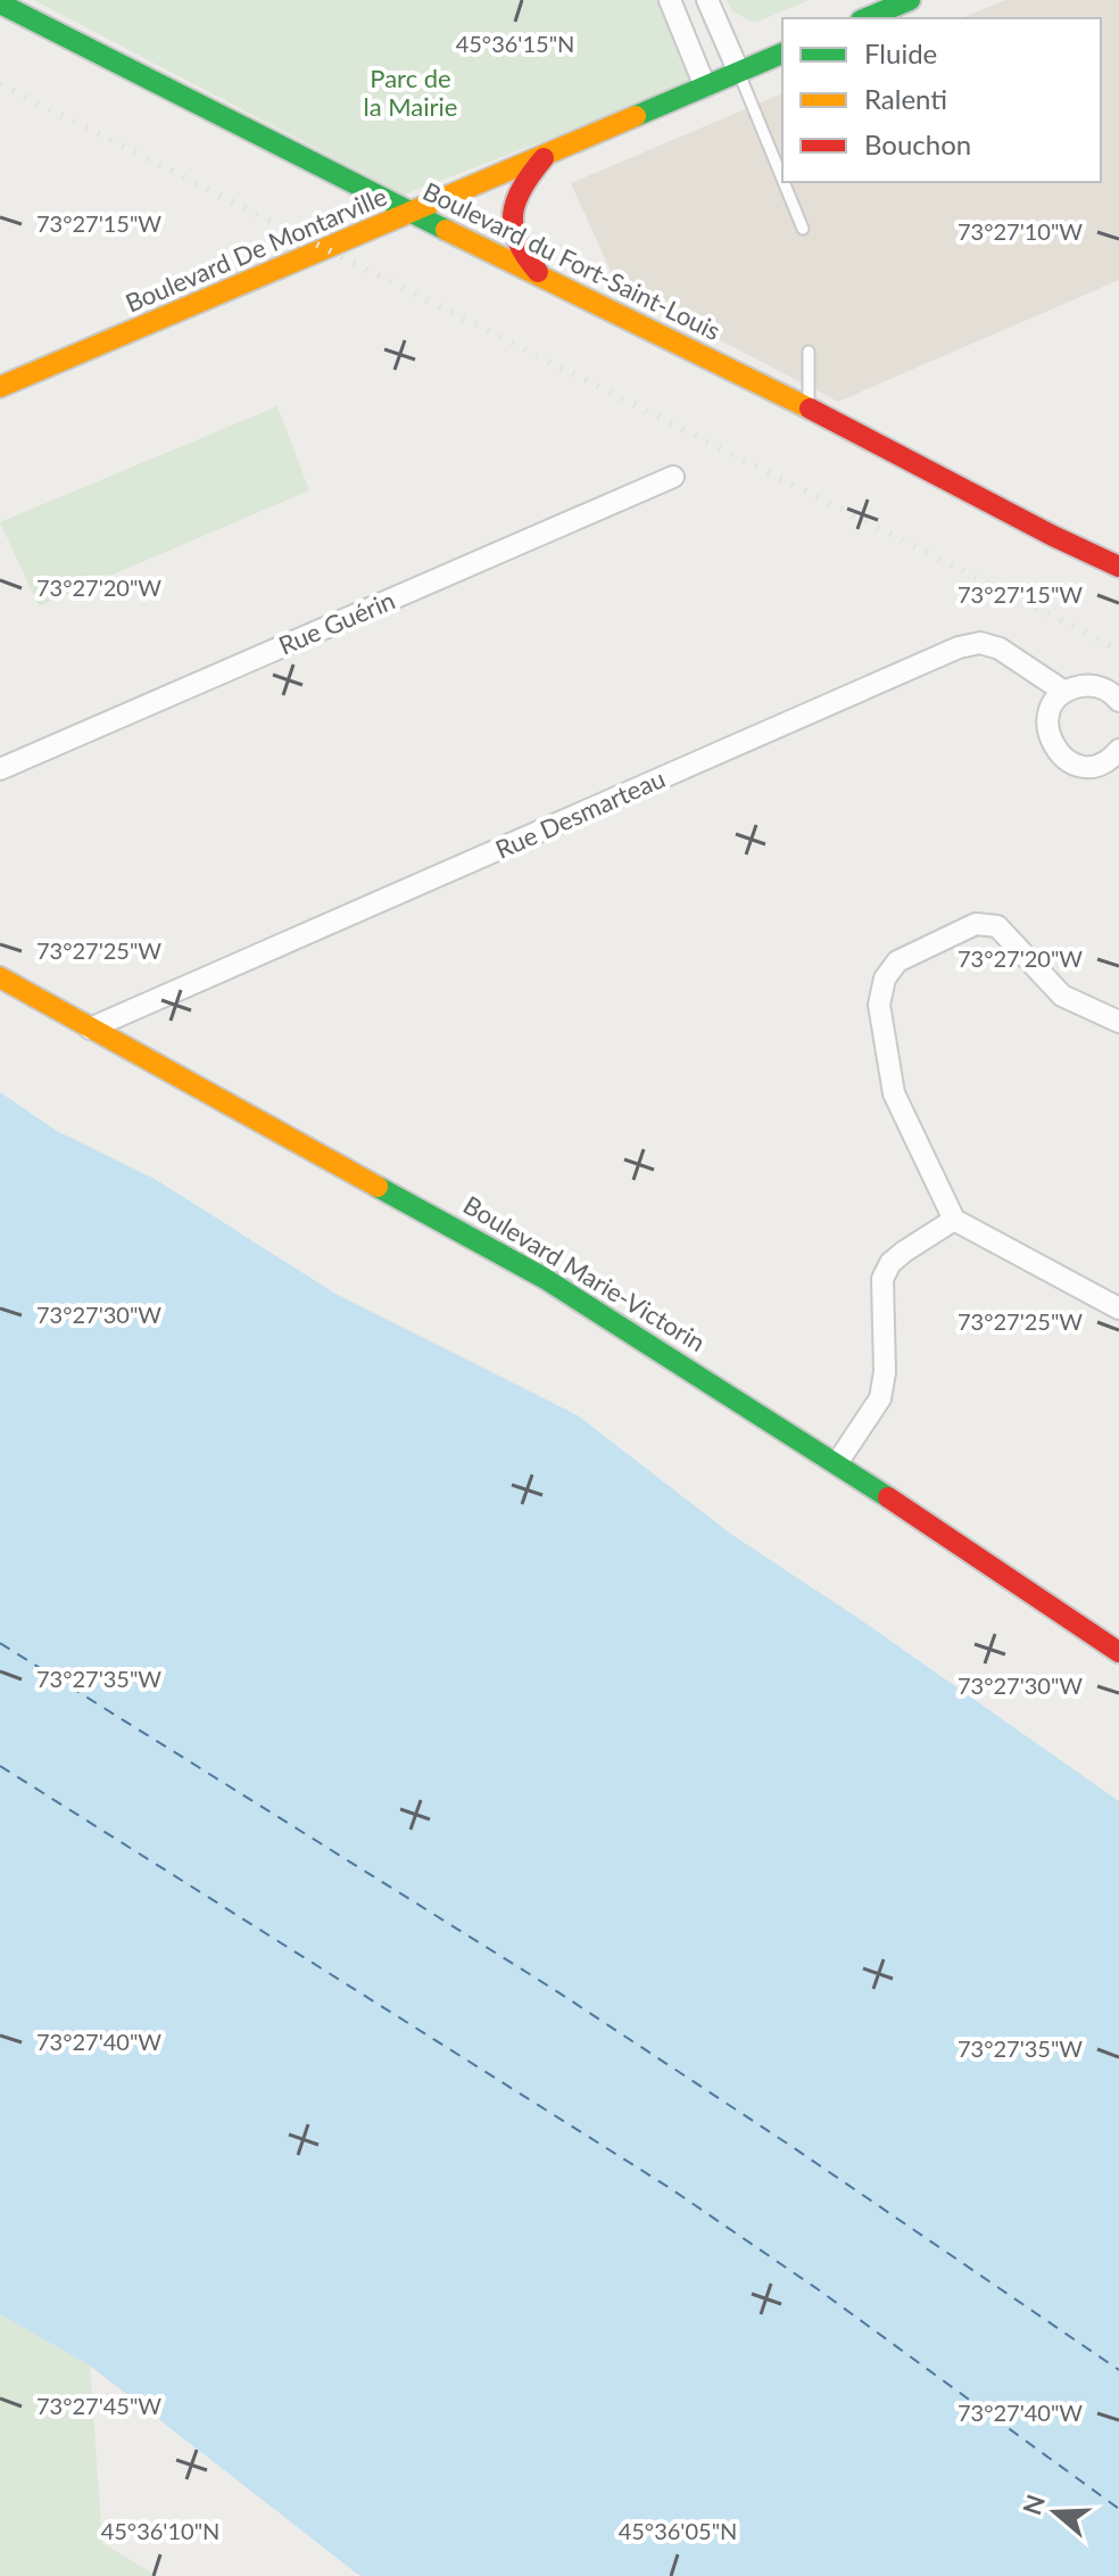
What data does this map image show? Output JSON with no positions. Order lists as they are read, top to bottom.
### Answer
{
  "streets": {
    "street": [
      "Boulevard De Montarville",
      "Boulevard du Fort-Saint-Louis",
      "Rue Guérin",
      "Rue Desmarteau",
      "Boulevard Marie-Victorin"
    ]
  },
  "crossings": [
    ["Boulevard De Montarville", "Boulevard du Fort-Saint-Louis"],
    ["Rue Desmarteau", "Boulevard Marie-Victorin"]
  ],
  "parks": ["Parc de la Mairie"],
  "legend": ["Fluide", "Ralenti", "Bouchon"],
  "north": "left",
  "coordinates": [
    "45°36'15\"N",
    "73°27'15\"W",
    "73°27'10\"W",
    "73°27'20\"W",
    "73°27'25\"W",
    "73°27'30\"W",
    "73°27'35\"W",
    "73°27'40\"W",
    "73°27'45\"W",
    "45°36'10\"N",
    "45°36'05\"N"
  ]
}
